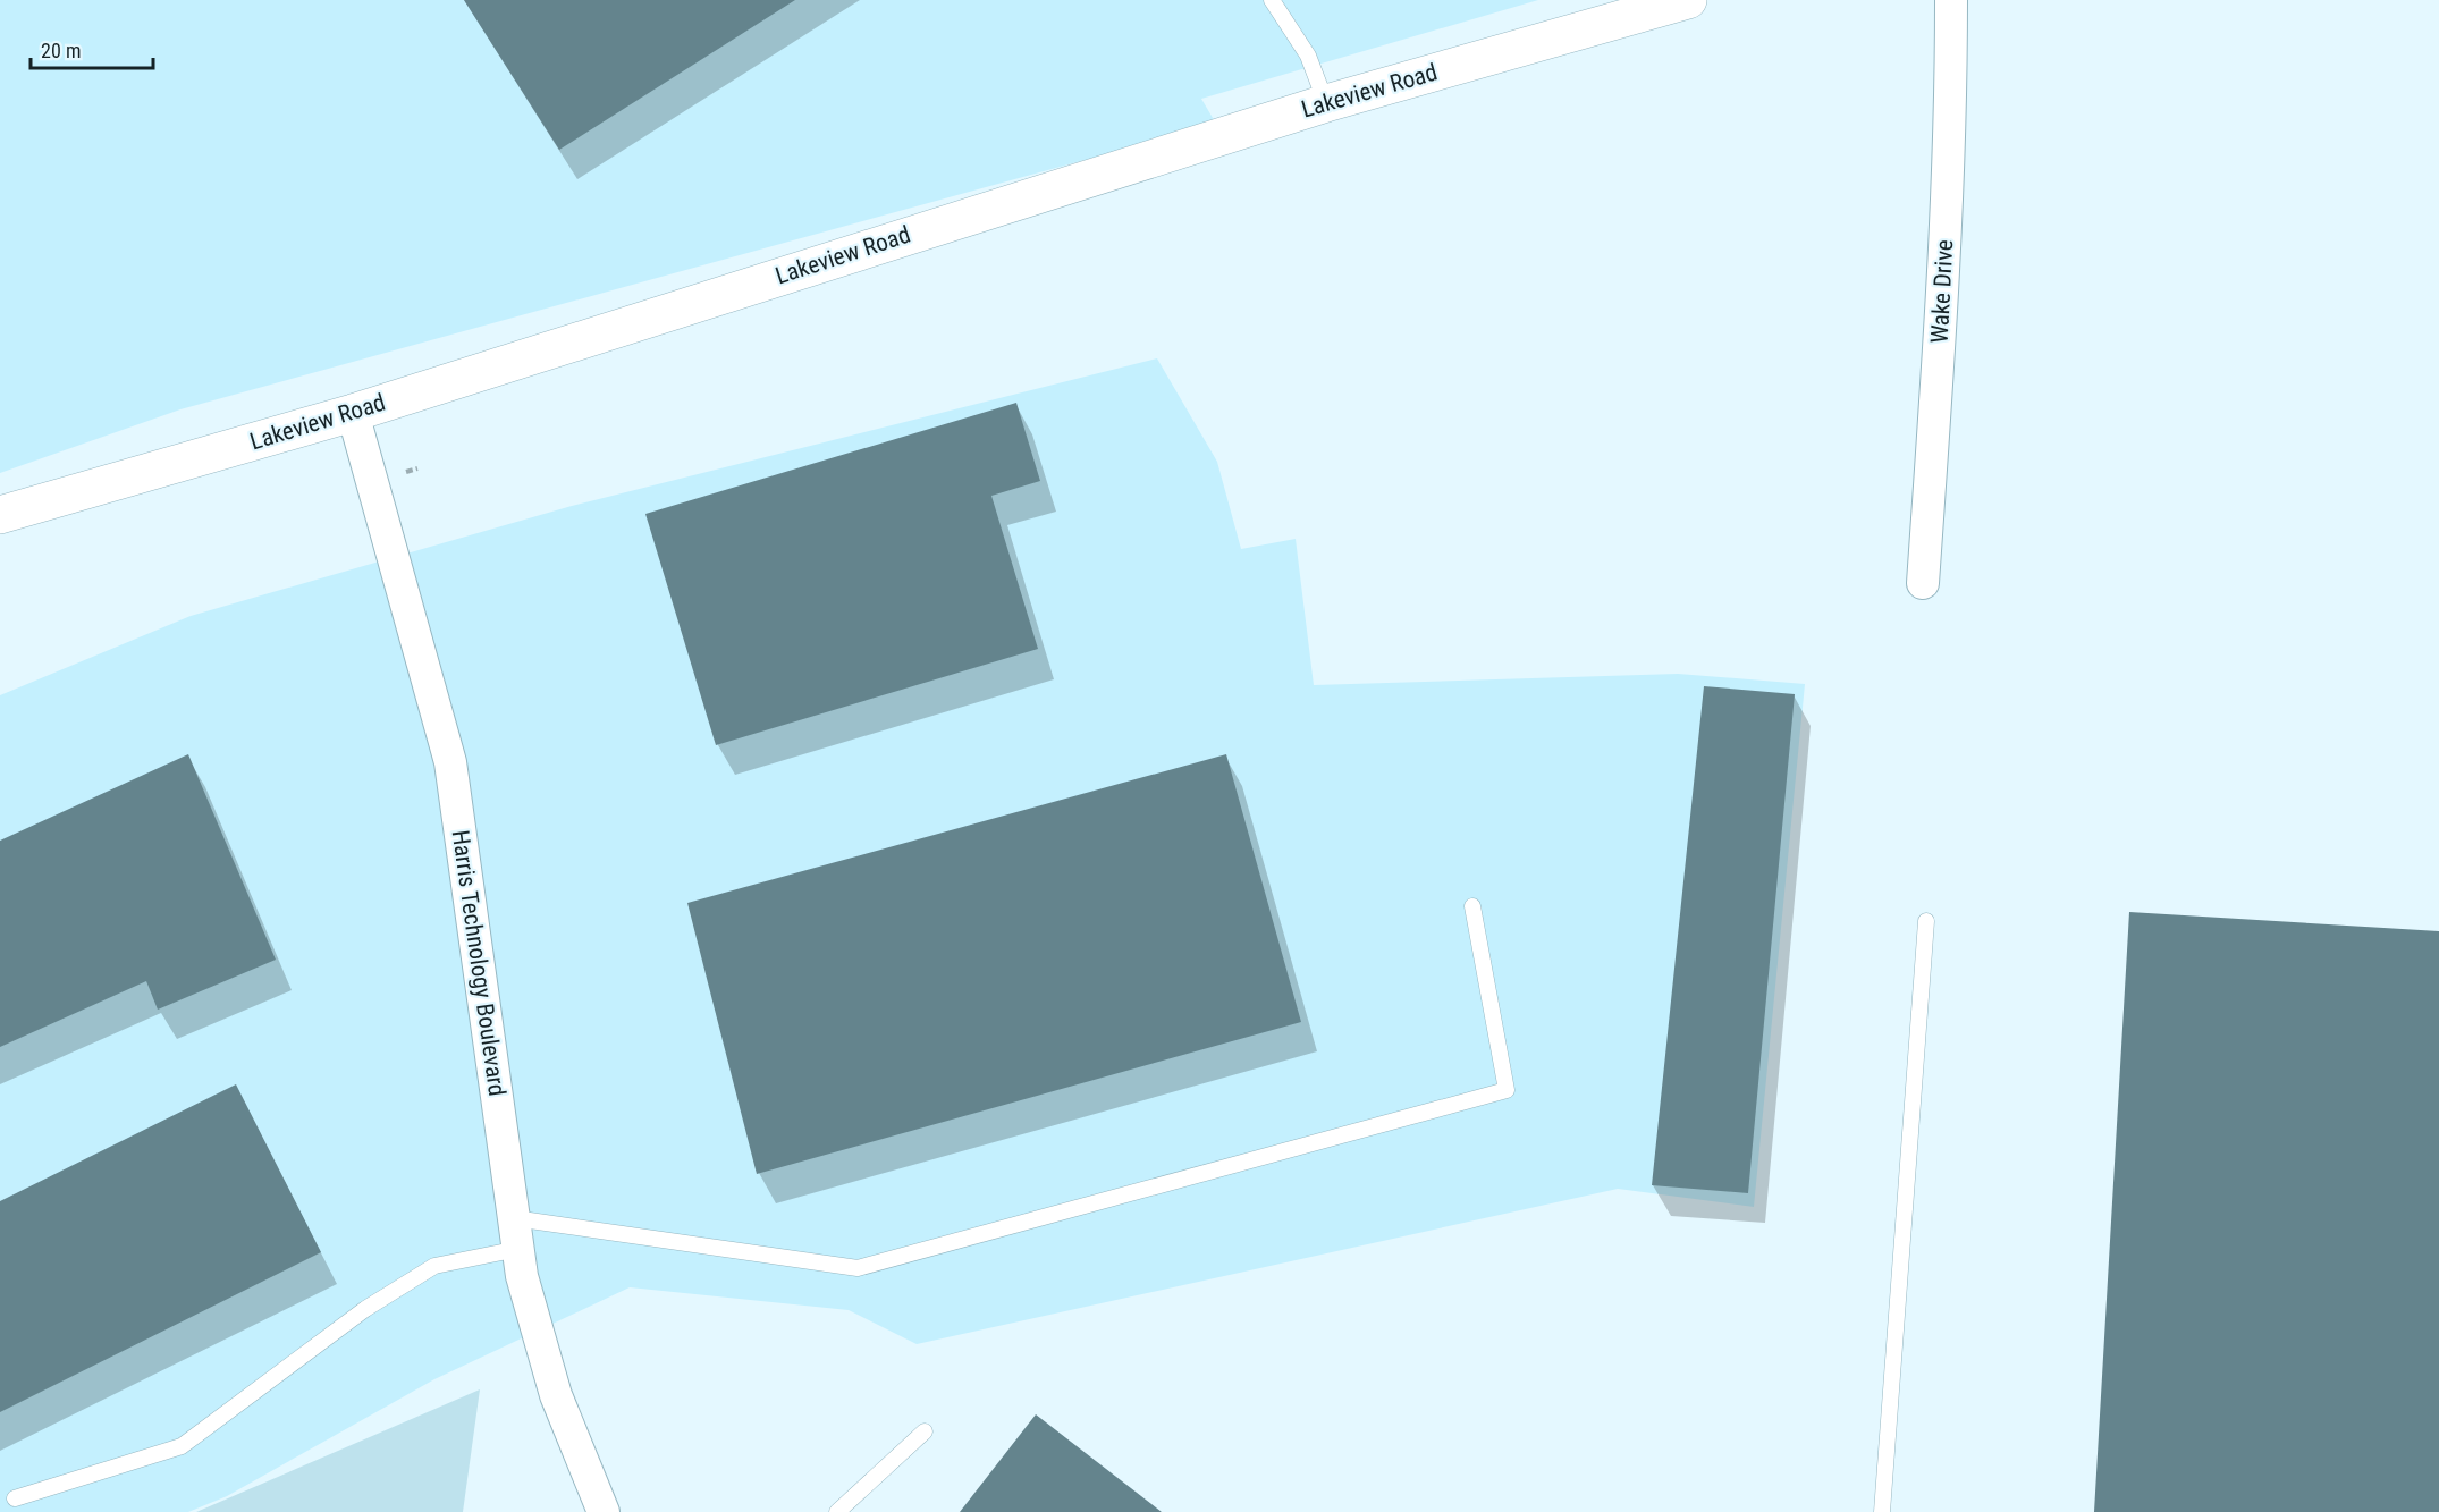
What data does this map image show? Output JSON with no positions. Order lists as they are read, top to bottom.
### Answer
{
  "streets": {
    "main road": ["Lakeview Road"],
    "street": ["Wake Drive", "Harris Technology Boulevard"]
  },
  "crossings": [
    ["Lakeview Road", "Harris Technology Boulevard"]
  ],
  "scale_bar": "20 m"
}
